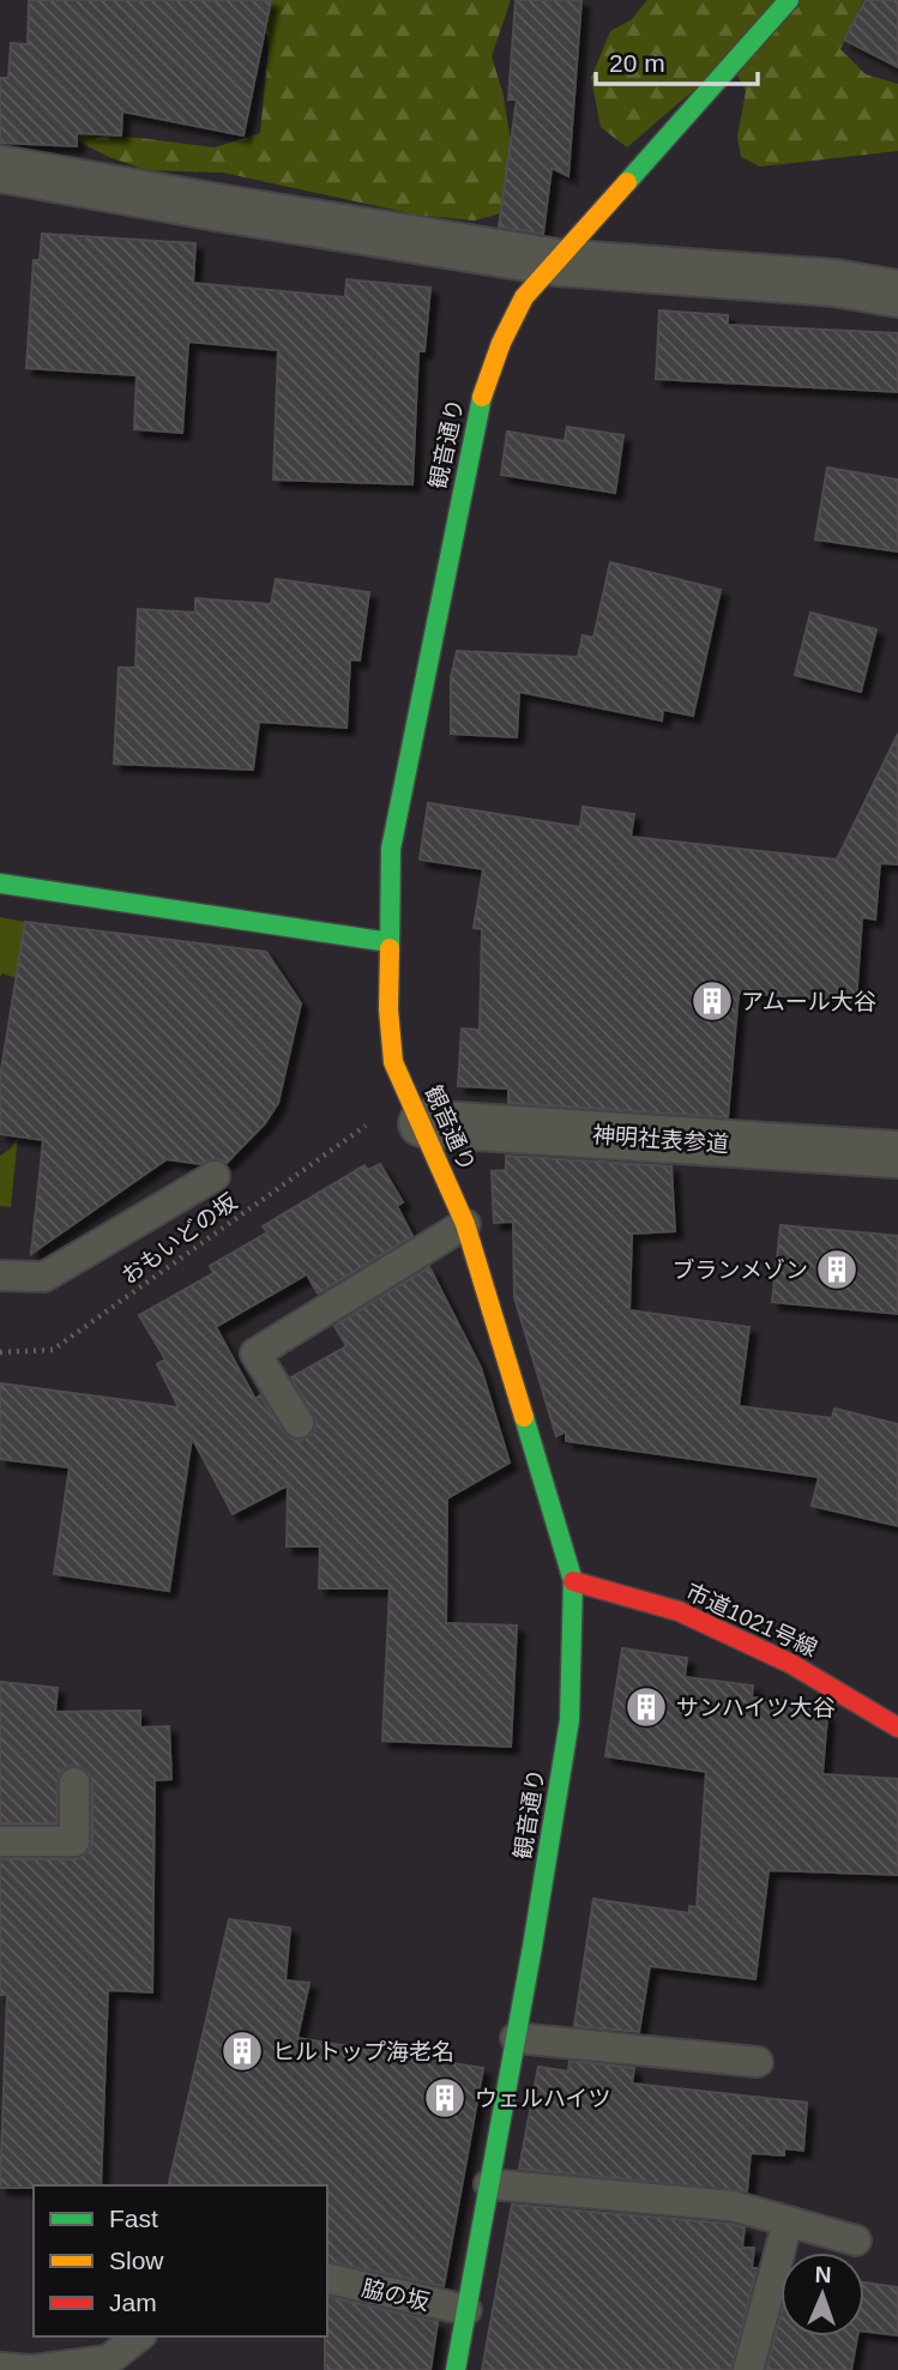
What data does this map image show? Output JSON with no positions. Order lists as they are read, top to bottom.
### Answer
{
  "streets": {
    "main road": ["観音通り", "市道1021号線"],
    "street": ["神明社表参道"],
    "lane": ["脇の坂"],
    "path": ["おもいどの坂"]
  },
  "crossings": [
    ["観音通り", "神明社表参道"],
    ["観音通り", "市道1021号線"],
    ["観音通り", "脇の坂"]
  ],
  "places": {
    "building": [
      "アムール大谷",
      "ブランメゾン",
      "サンハイツ大谷",
      "ヒルトップ海老名",
      "ウェルハイツ"
    ]
  },
  "legend": ["Fast", "Slow", "Jam"],
  "scale_bar": "20 m",
  "north": "top"
}
